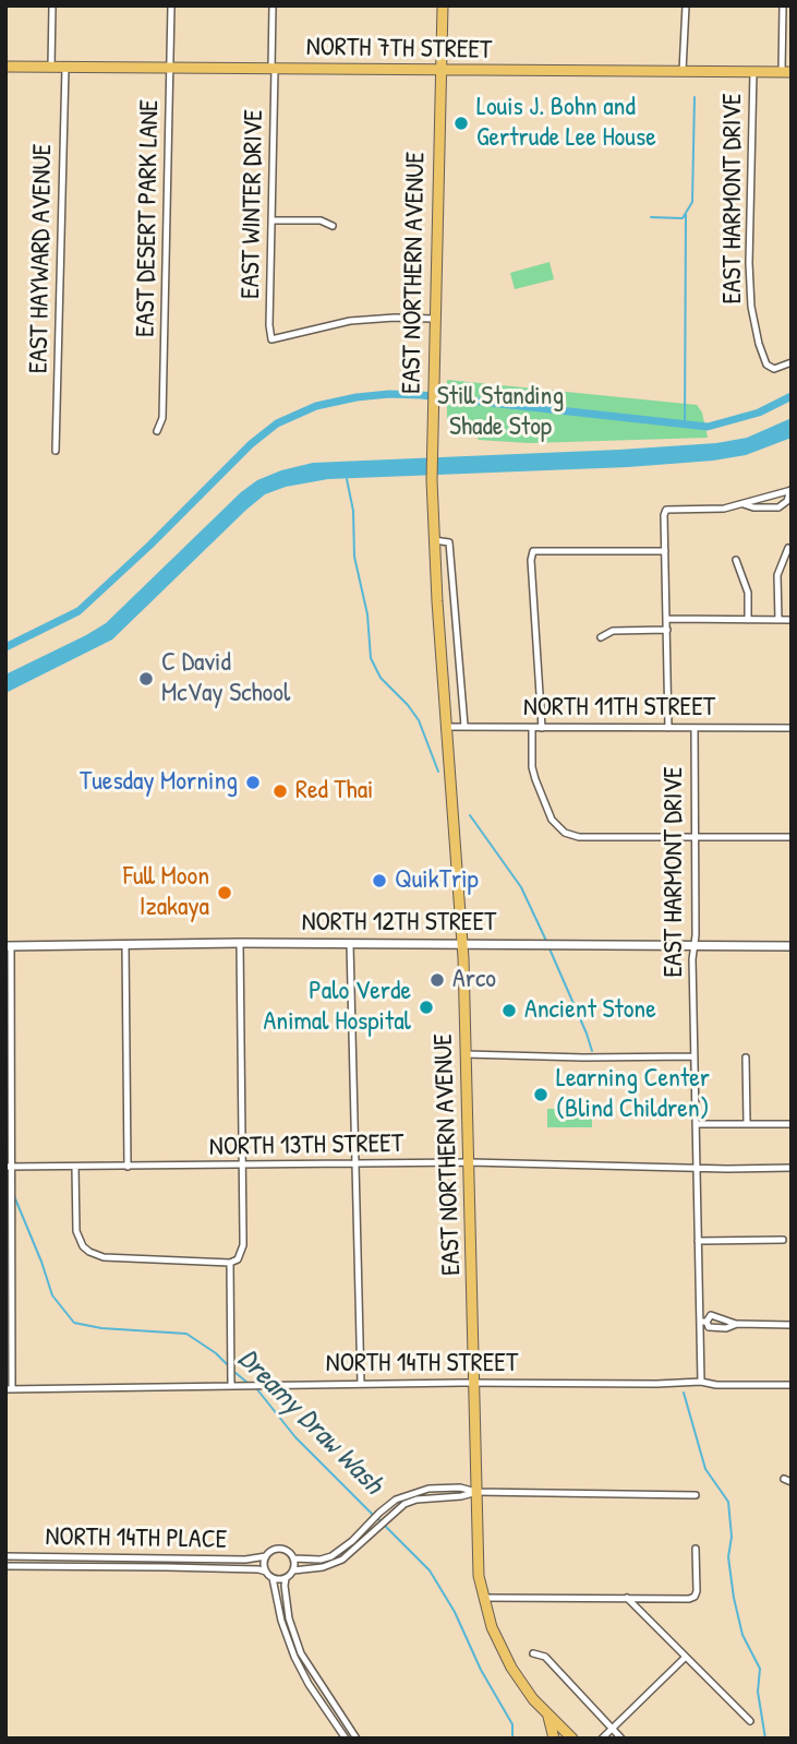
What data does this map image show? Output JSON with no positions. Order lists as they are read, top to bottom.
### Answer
{
  "streets": {
    "main road": ["NORTH 7TH STREET", "EAST NORTHERN AVENUE"],
    "street": [
      "EAST HARMONT DRIVE",
      "EAST WINTER DRIVE",
      "EAST DESERT PARK LANE",
      "EAST HAYWARD AVENUE",
      "NORTH 11TH STREET",
      "NORTH 12TH STREET",
      "NORTH 13TH STREET",
      "NORTH 14TH STREET",
      "NORTH 14TH PLACE"
    ]
  },
  "crossings": [
    ["NORTH 7TH STREET", "EAST HARMONT DRIVE"],
    ["NORTH 7TH STREET", "EAST WINTER DRIVE"],
    ["NORTH 7TH STREET", "EAST DESERT PARK LANE"],
    ["NORTH 7TH STREET", "EAST HAYWARD AVENUE"],
    ["NORTH 7TH STREET", "EAST NORTHERN AVENUE"],
    ["EAST HARMONT DRIVE", "NORTH 11TH STREET"],
    ["EAST HARMONT DRIVE", "NORTH 12TH STREET"],
    ["EAST HARMONT DRIVE", "NORTH 13TH STREET"],
    ["EAST HARMONT DRIVE", "NORTH 14TH STREET"],
    ["EAST WINTER DRIVE", "EAST NORTHERN AVENUE"],
    ["EAST NORTHERN AVENUE", "NORTH 11TH STREET"],
    ["EAST NORTHERN AVENUE", "NORTH 12TH STREET"],
    ["EAST NORTHERN AVENUE", "NORTH 13TH STREET"],
    ["EAST NORTHERN AVENUE", "NORTH 14TH STREET"],
    ["EAST NORTHERN AVENUE", "NORTH 14TH PLACE"]
  ],
  "water": ["Dreamy Draw Wash"],
  "parks": ["Still Standing Shade Stop"],
  "places": [
    "Louis J. Bohn and Gertrude Lee House",
    "C David McVay School",
    "Tuesday Morning",
    "Red Thai",
    "QuikTrip",
    "Full Moon Izakaya",
    "Arco",
    "Palo Verde Animal Hospital",
    "Ancient Stone",
    "Learning Center (Blind Children)"
  ]
}
